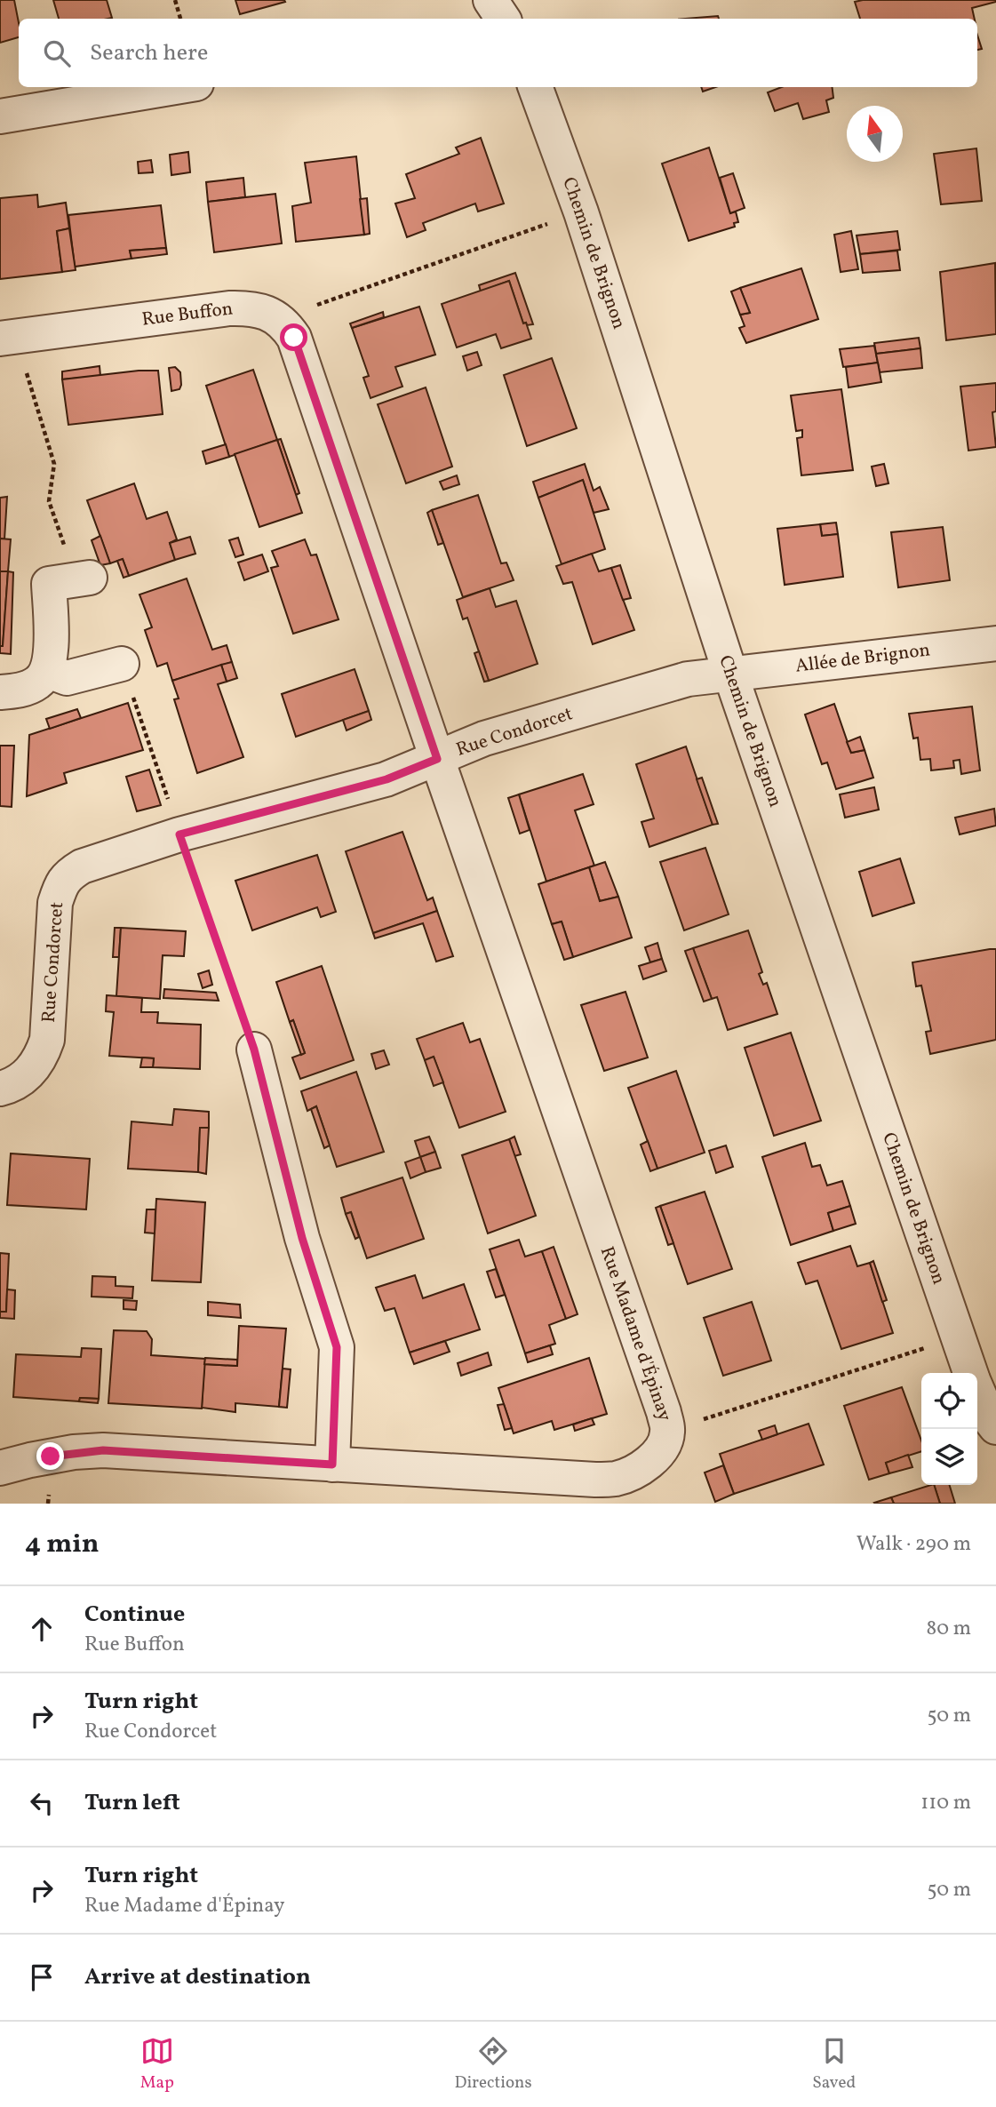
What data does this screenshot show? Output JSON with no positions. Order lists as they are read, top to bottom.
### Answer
{
  "streets": {
    "street": [
      "Chemin de Brignon",
      "Rue Buffon",
      "Allée de Brignon",
      "Rue Condorcet",
      "Rue Madame d'Épinay"
    ]
  },
  "crossings": [
    ["Chemin de Brignon", "Allée de Brignon"],
    ["Chemin de Brignon", "Rue Condorcet"],
    ["Allée de Brignon", "Rue Condorcet"],
    ["Rue Condorcet", "Rue Madame d'Épinay"]
  ],
  "north": "top",
  "page": {
    "search": "Search here",
    "heading": ["4 min", "Walk · 290 m"],
    "list": [
      ["Continue", "Rue Buffon", "80 m"],
      ["Turn right", "Rue Condorcet", "50 m"],
      ["Turn left", "110 m"],
      ["Turn right", "Rue Madame d'Épinay", "50 m"],
      "Arrive at destination"
    ],
    "nav": ["Map", "Directions", "Saved"]
  }
}
